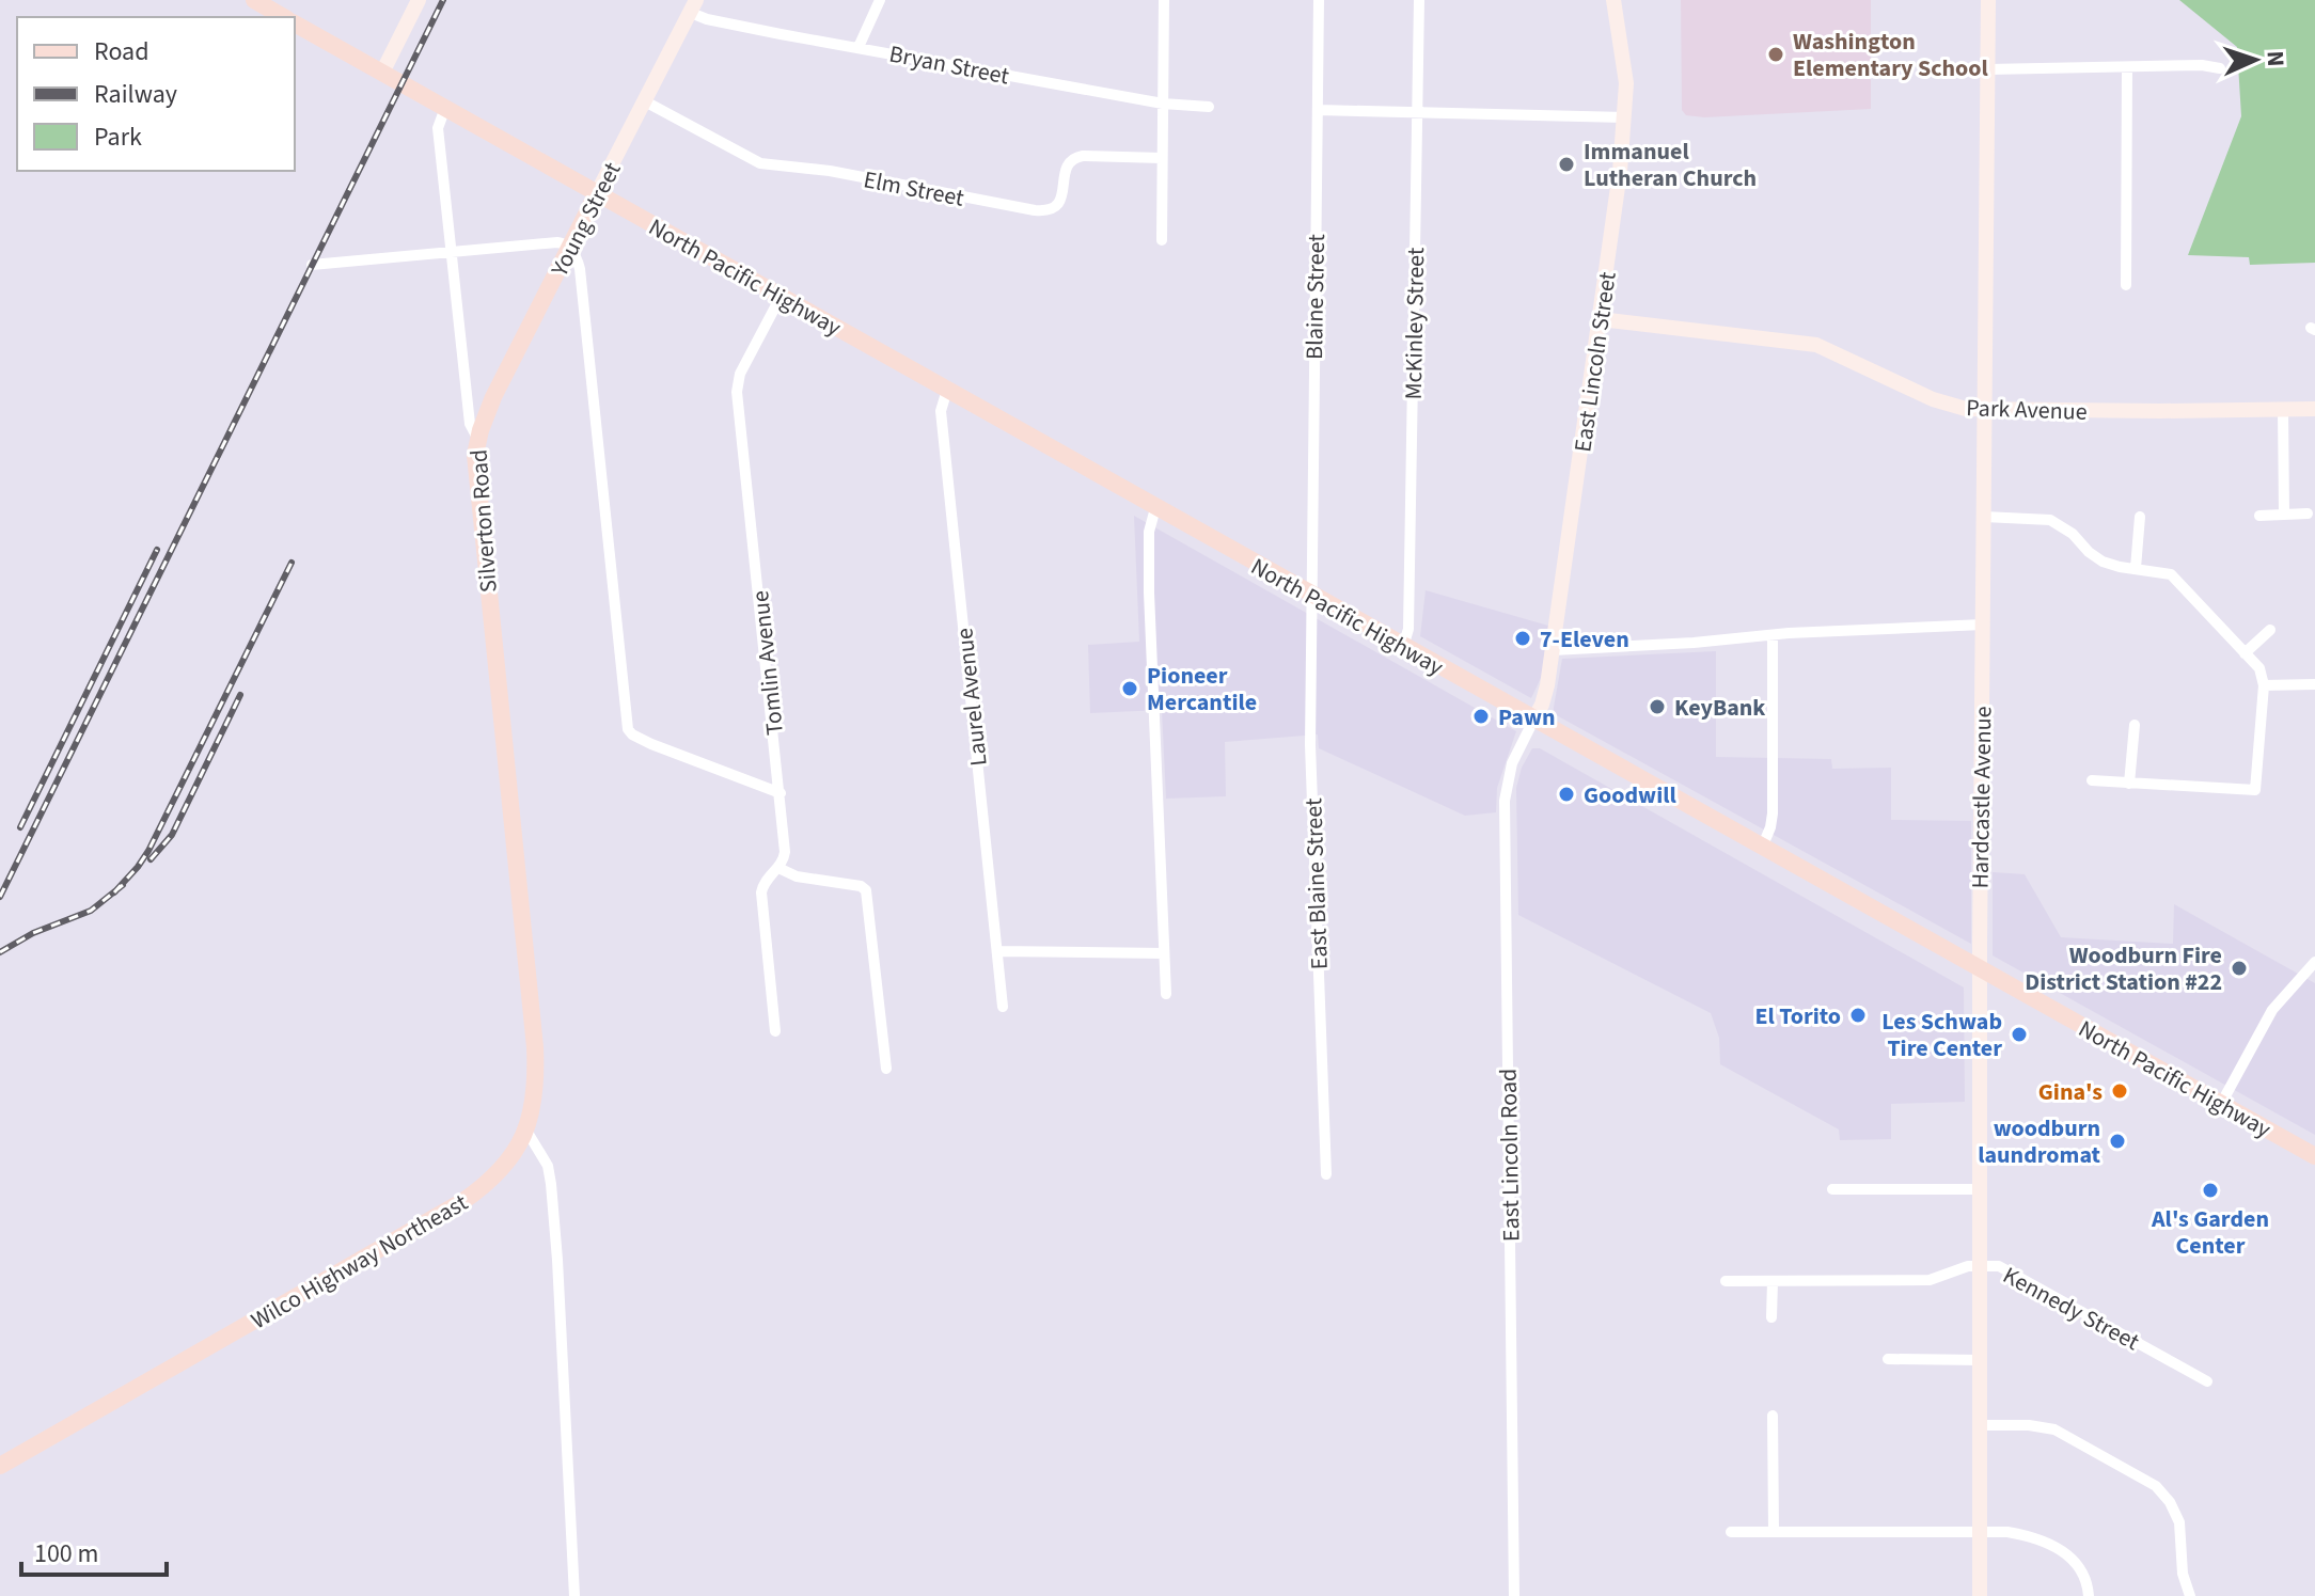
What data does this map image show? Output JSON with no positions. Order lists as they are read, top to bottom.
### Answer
{
  "streets": {
    "main road": [
      "Young Street",
      "North Pacific Highway",
      "Silverton Road",
      "Wilco Highway Northeast"
    ],
    "street": [
      "Bryan Street",
      "Elm Street",
      "Blaine Street",
      "McKinley Street",
      "East Lincoln Street",
      "Park Avenue",
      "Tomlin Avenue",
      "Laurel Avenue",
      "Hardcastle Avenue",
      "East Blaine Street",
      "East Lincoln Road",
      "Kennedy Street"
    ]
  },
  "crossings": [
    ["Bryan Street", "Young Street"],
    ["Elm Street", "Young Street"],
    ["Young Street", "North Pacific Highway"],
    ["Young Street", "Silverton Road"],
    ["North Pacific Highway", "Blaine Street"],
    ["North Pacific Highway", "McKinley Street"],
    ["North Pacific Highway", "East Lincoln Street"],
    ["North Pacific Highway", "Silverton Road"],
    ["North Pacific Highway", "Tomlin Avenue"],
    ["North Pacific Highway", "Laurel Avenue"],
    ["North Pacific Highway", "Hardcastle Avenue"],
    ["North Pacific Highway", "East Blaine Street"],
    ["North Pacific Highway", "East Lincoln Road"],
    ["Blaine Street", "East Blaine Street"],
    ["East Lincoln Street", "Park Avenue"],
    ["East Lincoln Street", "East Lincoln Road"],
    ["Park Avenue", "Hardcastle Avenue"],
    ["Silverton Road", "Wilco Highway Northeast"],
    ["Hardcastle Avenue", "Kennedy Street"]
  ],
  "places": [
    "Washington Elementary School",
    "Immanuel Lutheran Church",
    "7-Eleven",
    "Pioneer Mercantile",
    "KeyBank",
    "Pawn",
    "Goodwill",
    "Woodburn Fire District Station #22",
    "El Torito",
    "Les Schwab Tire Center",
    "Gina's",
    "woodburn laundromat",
    "Al's Garden Center"
  ],
  "legend": ["Road", "Railway", "Park"],
  "scale_bar": "100 m",
  "north": "right"
}
